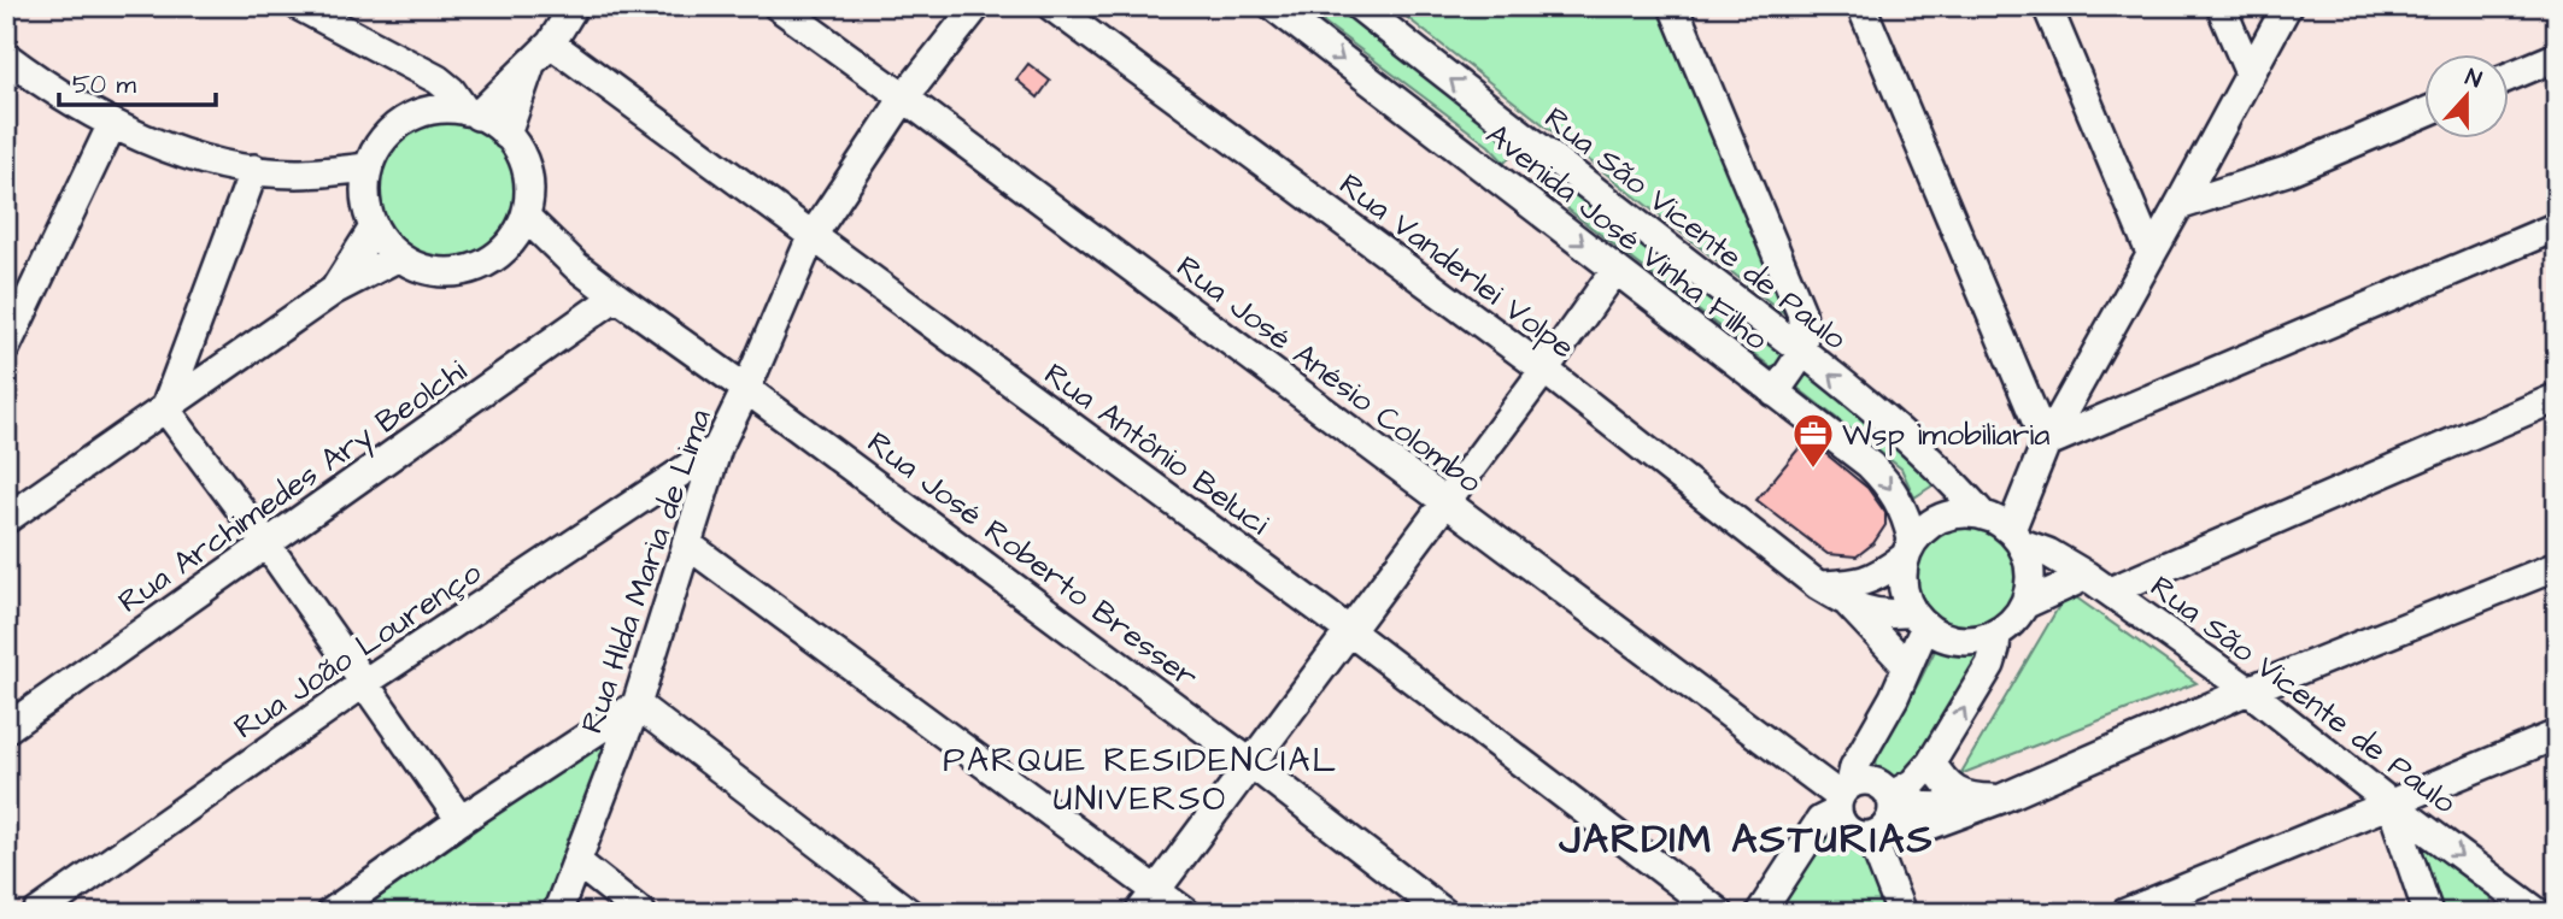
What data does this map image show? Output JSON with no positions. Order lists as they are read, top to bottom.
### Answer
{
  "streets": {
    "street": [
      "Rua São Vicente de Paulo",
      "Avenida José Vinha Filho",
      "Rua Vanderlei Volpe",
      "Rua José Anésio Colombo",
      "Rua Antônio Beluci",
      "Rua Archimedes Ary Beolchi",
      "Rua José Roberto Bresser",
      "Rua Hlda Maria de Lima",
      "Rua João Lourenço"
    ]
  },
  "crossings": [
    ["Rua São Vicente de Paulo", "Avenida José Vinha Filho"],
    ["Rua São Vicente de Paulo", "Rua Vanderlei Volpe"],
    ["Avenida José Vinha Filho", "Rua Vanderlei Volpe"],
    ["Rua José Anésio Colombo", "Rua Hlda Maria de Lima"],
    ["Rua Antônio Beluci", "Rua Hlda Maria de Lima"],
    ["Rua Archimedes Ary Beolchi", "Rua José Roberto Bresser"],
    ["Rua José Roberto Bresser", "Rua Hlda Maria de Lima"],
    ["Rua Hlda Maria de Lima", "Rua João Lourenço"]
  ],
  "districts": ["PARQUE RESIDENCIAL UNIVERSO", "JARDIM ASTURIAS"],
  "places": {
    "office": ["Wsp imobiliaria"]
  },
  "scale_bar": "50 m",
  "north": "top"
}
